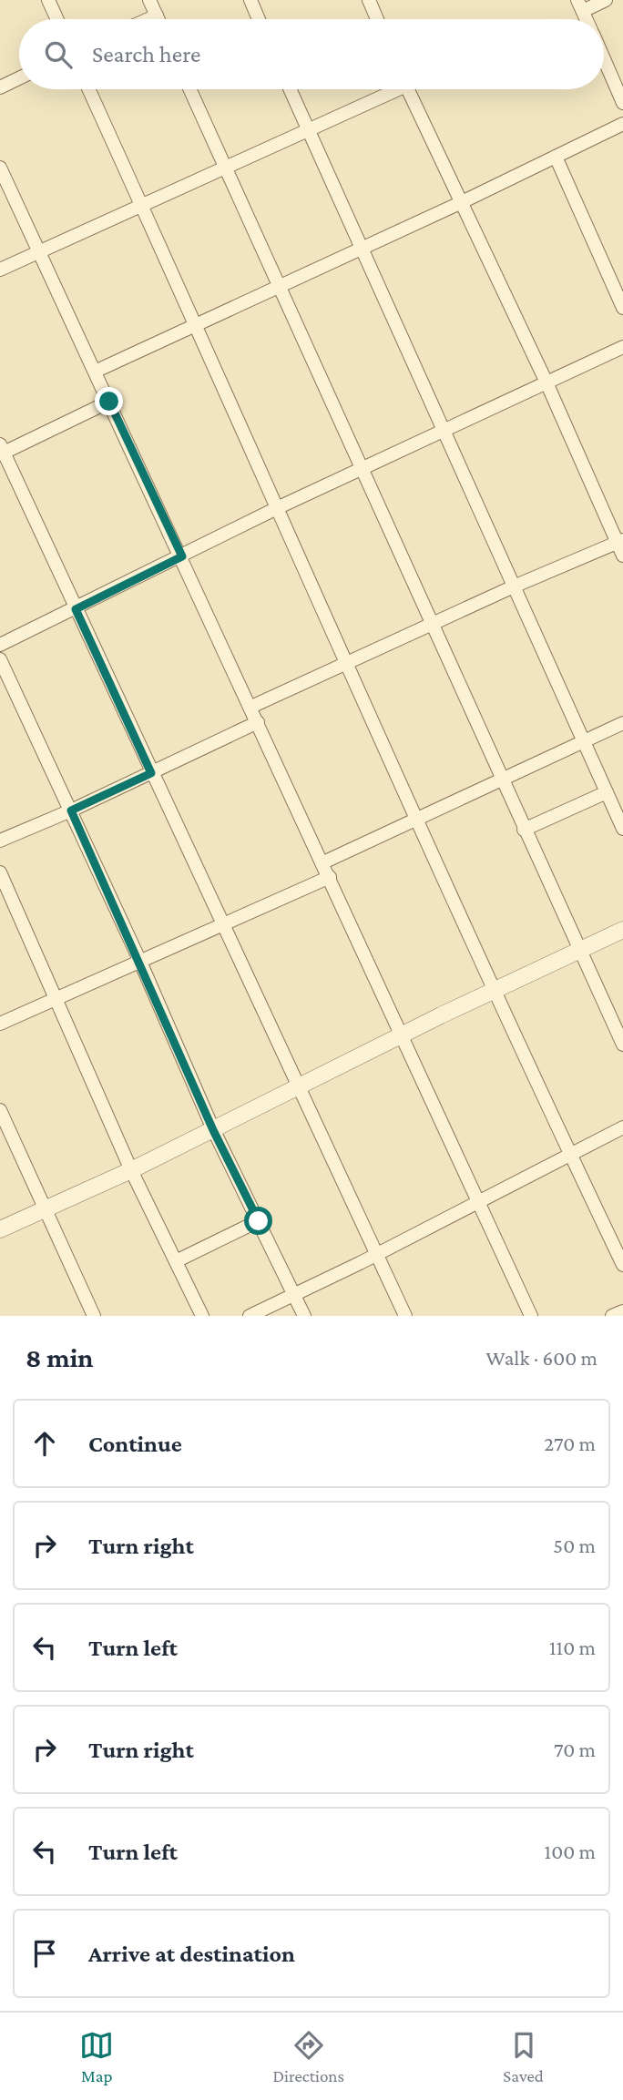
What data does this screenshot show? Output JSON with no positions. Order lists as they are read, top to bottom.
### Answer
{
  "page": {
    "search": "Search here",
    "heading": ["8 min", "Walk · 600 m"],
    "list": [
      ["Continue", "270 m"],
      ["Turn right", "50 m"],
      ["Turn left", "110 m"],
      ["Turn right", "70 m"],
      ["Turn left", "100 m"],
      "Arrive at destination"
    ],
    "nav": ["Map", "Directions", "Saved"]
  }
}
